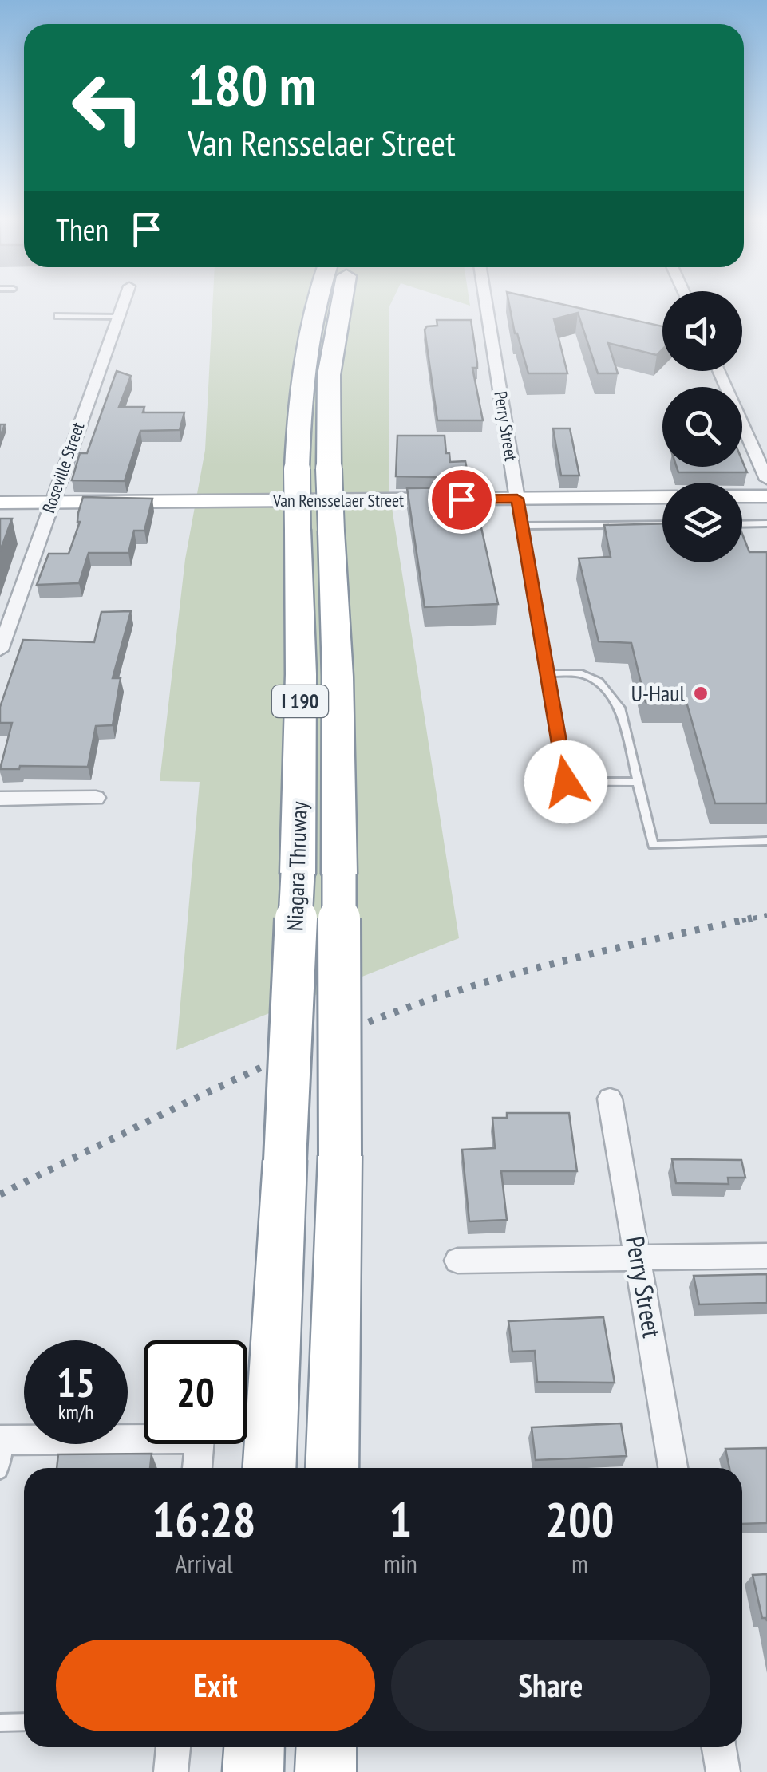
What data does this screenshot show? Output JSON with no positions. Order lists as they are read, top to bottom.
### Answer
{
  "streets": {
    "highway": ["I 190", "Niagara Thruway"],
    "street": ["Perry Street", "Roseville Street", "Van Rensselaer Street"]
  },
  "crossings": [
    ["Perry Street", "Van Rensselaer Street"],
    ["Roseville Street", "Van Rensselaer Street"]
  ],
  "places": ["U-Haul"],
  "page": {
    "turn": ["180 m", "Van Rensselaer Street"],
    "then": "Then",
    "speed": "15 km/h",
    "limit": "20",
    "eta": [
      "16:28",
      "Arrival",
      "1",
      "min",
      "200",
      "m"
    ],
    "buttons": ["Exit", "Share"]
  }
}
